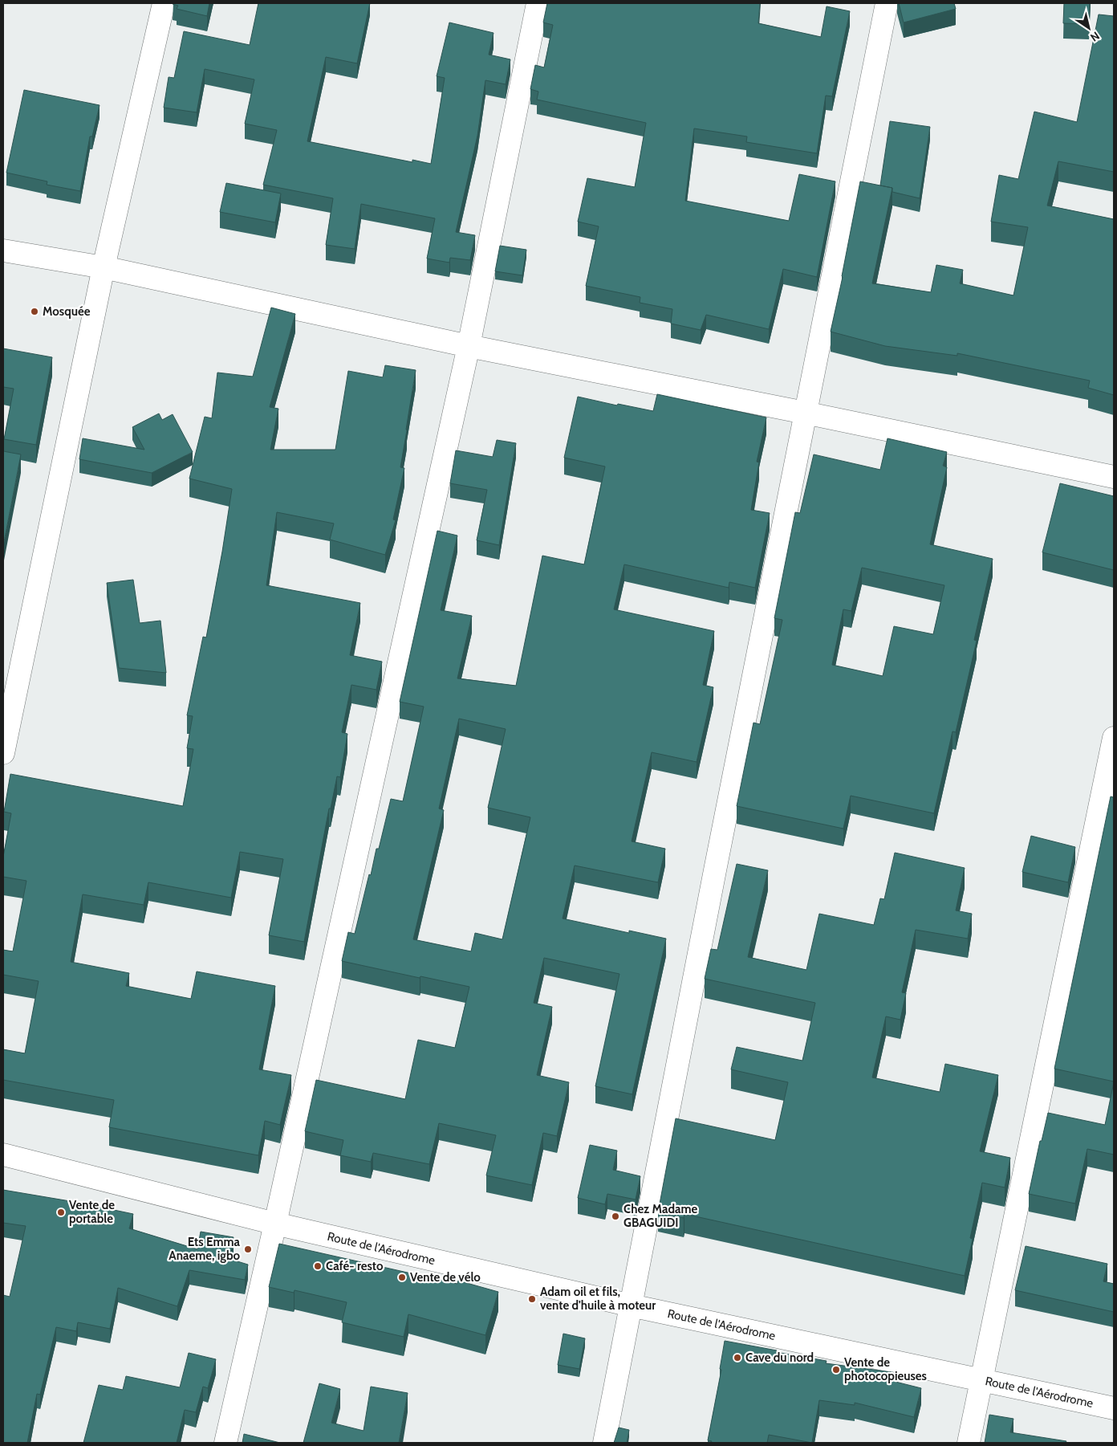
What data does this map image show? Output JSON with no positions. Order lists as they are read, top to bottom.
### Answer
{
  "streets": {
    "street": ["Route de l'Aérodrome"]
  },
  "places": [
    "Mosquée",
    "Vente de portable",
    "Chez Madame GBAGUIDI",
    "Ets Emma Anaeme, igbo",
    "Café- resto",
    "Vente de vélo",
    "Adam oil et fils, vente d'huile à moteur",
    "Cave du nord",
    "Vente de photocopieuses"
  ],
  "north": "bottom right"
}
